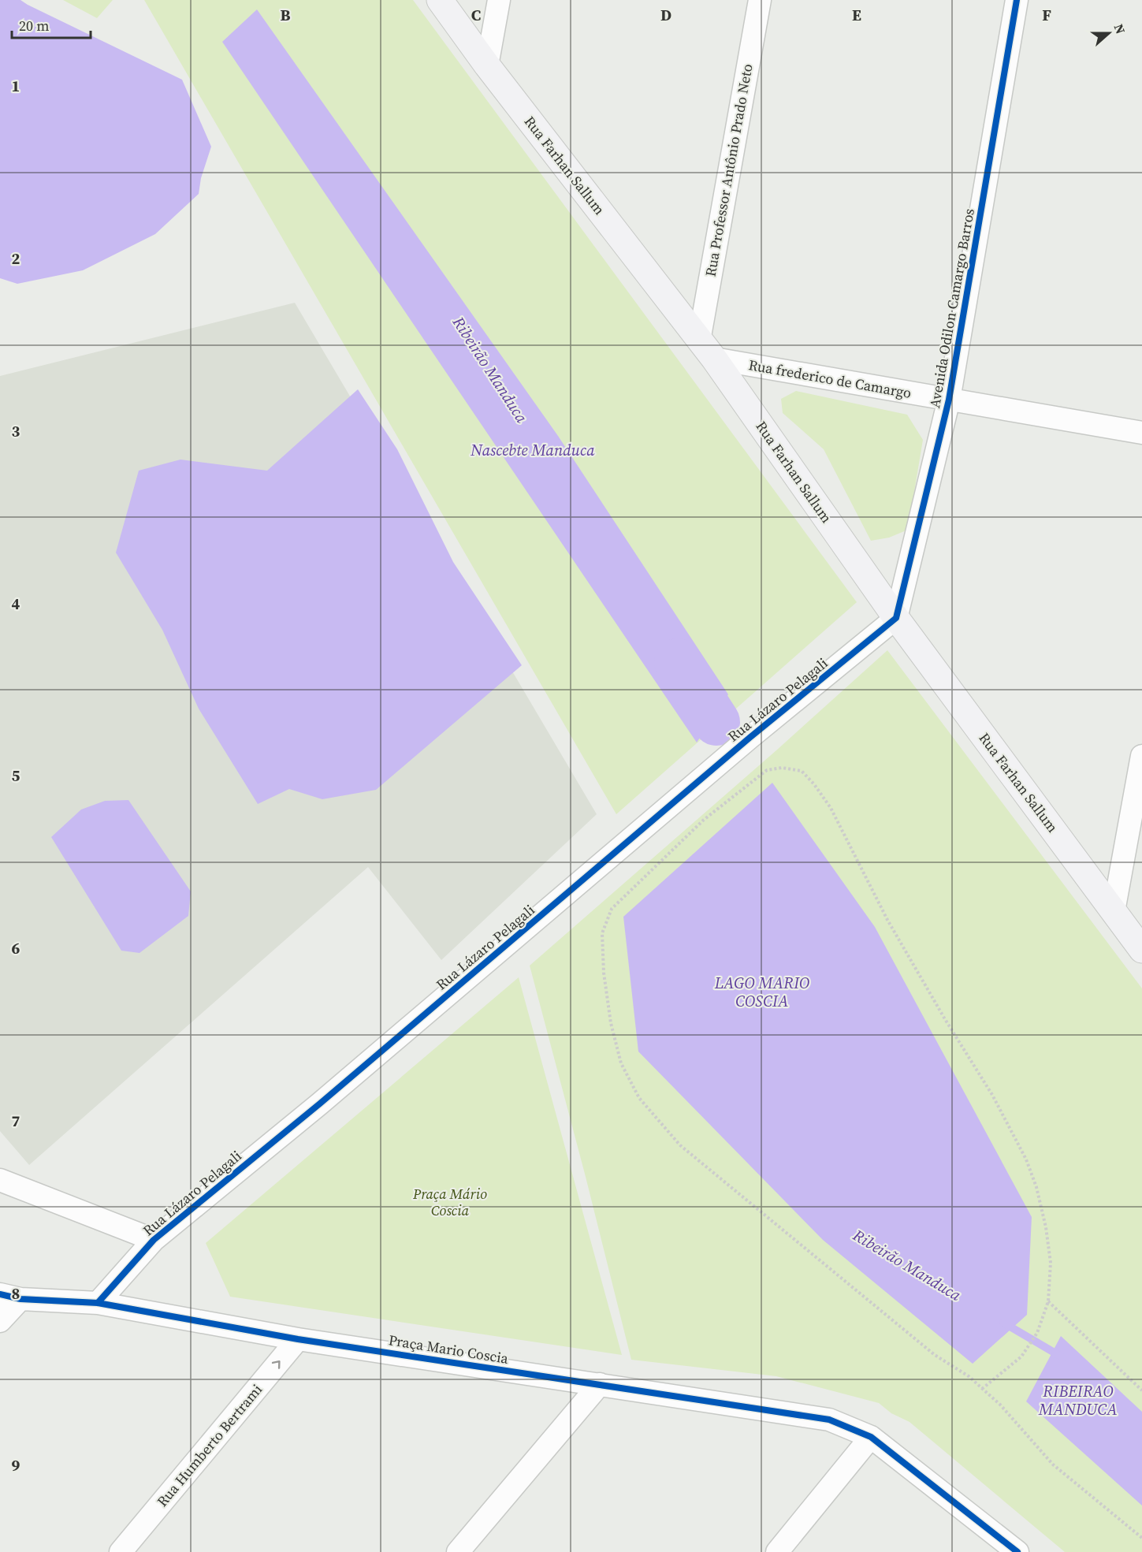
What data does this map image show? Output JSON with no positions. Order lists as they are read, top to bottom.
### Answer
{
  "streets": {
    "main road": ["Rua Farhan Sallum"],
    "street": [
      "Rua Professor Antônio Prado Neto",
      "Avenida Odilon Camargo Barros",
      "Rua frederico de Camargo",
      "Rua Lázaro Pelagali",
      "Praça Mario Coscia",
      "Rua Humberto Bertrami"
    ]
  },
  "crossings": [
    ["Rua Farhan Sallum", "Rua Professor Antônio Prado Neto"],
    ["Rua Farhan Sallum", "Avenida Odilon Camargo Barros"],
    ["Rua Farhan Sallum", "Rua frederico de Camargo"],
    ["Rua Farhan Sallum", "Rua Lázaro Pelagali"],
    ["Rua Professor Antônio Prado Neto", "Rua frederico de Camargo"],
    ["Avenida Odilon Camargo Barros", "Rua frederico de Camargo"],
    ["Avenida Odilon Camargo Barros", "Rua Lázaro Pelagali"],
    ["Rua Lázaro Pelagali", "Praça Mario Coscia"],
    ["Praça Mario Coscia", "Rua Humberto Bertrami"]
  ],
  "one_way": ["Rua Humberto Bertrami"],
  "water": [
    "Ribeirão Manduca",
    "Nascebte Manduca",
    "LAGO MARIO COSCIA",
    "RIBEIRAO MANDUCA"
  ],
  "parks": ["Praça Mário Coscia"],
  "scale_bar": "20 m",
  "north": "right",
  "grid": {
    "columns": [
      "B",
      "C",
      "D",
      "E",
      "F"
    ],
    "rows": [
      "1",
      "2",
      "3",
      "4",
      "5",
      "6",
      "7",
      "8",
      "9"
    ]
  }
}
